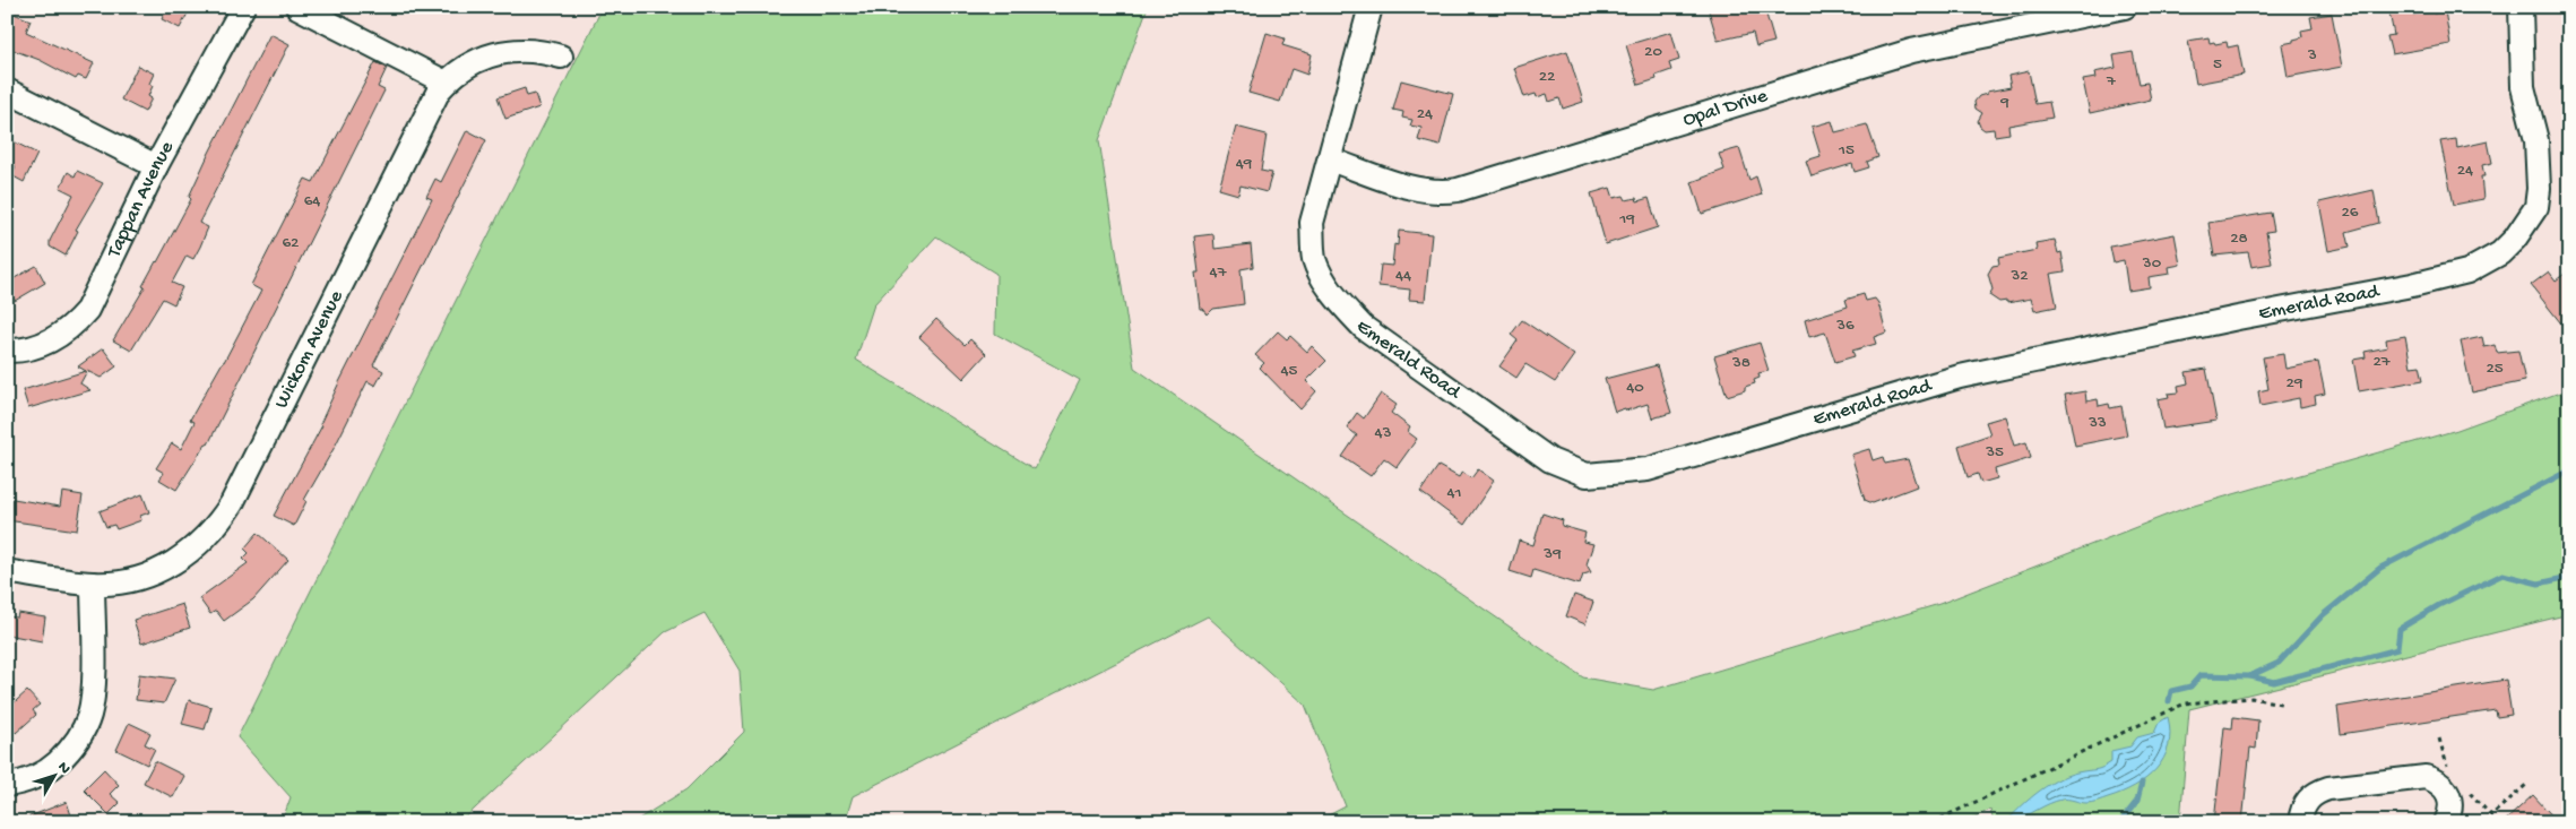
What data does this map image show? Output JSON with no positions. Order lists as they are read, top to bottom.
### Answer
{
  "streets": {
    "street": [
      "Opal Drive",
      "Tappan Avenue",
      "Emerald Road",
      "Wickom Avenue"
    ]
  },
  "crossings": [
    ["Opal Drive", "Emerald Road"]
  ],
  "house_numbers": [
    "20",
    "3",
    "5",
    "22",
    "7",
    "9",
    "24",
    "15",
    "49",
    "24",
    "64",
    "26",
    "19",
    "28",
    "62",
    "30",
    "47",
    "44",
    "32",
    "36",
    "27",
    "38",
    "25",
    "45",
    "29",
    "40",
    "33",
    "43",
    "35",
    "41",
    "39"
  ],
  "north": "top right"
}
